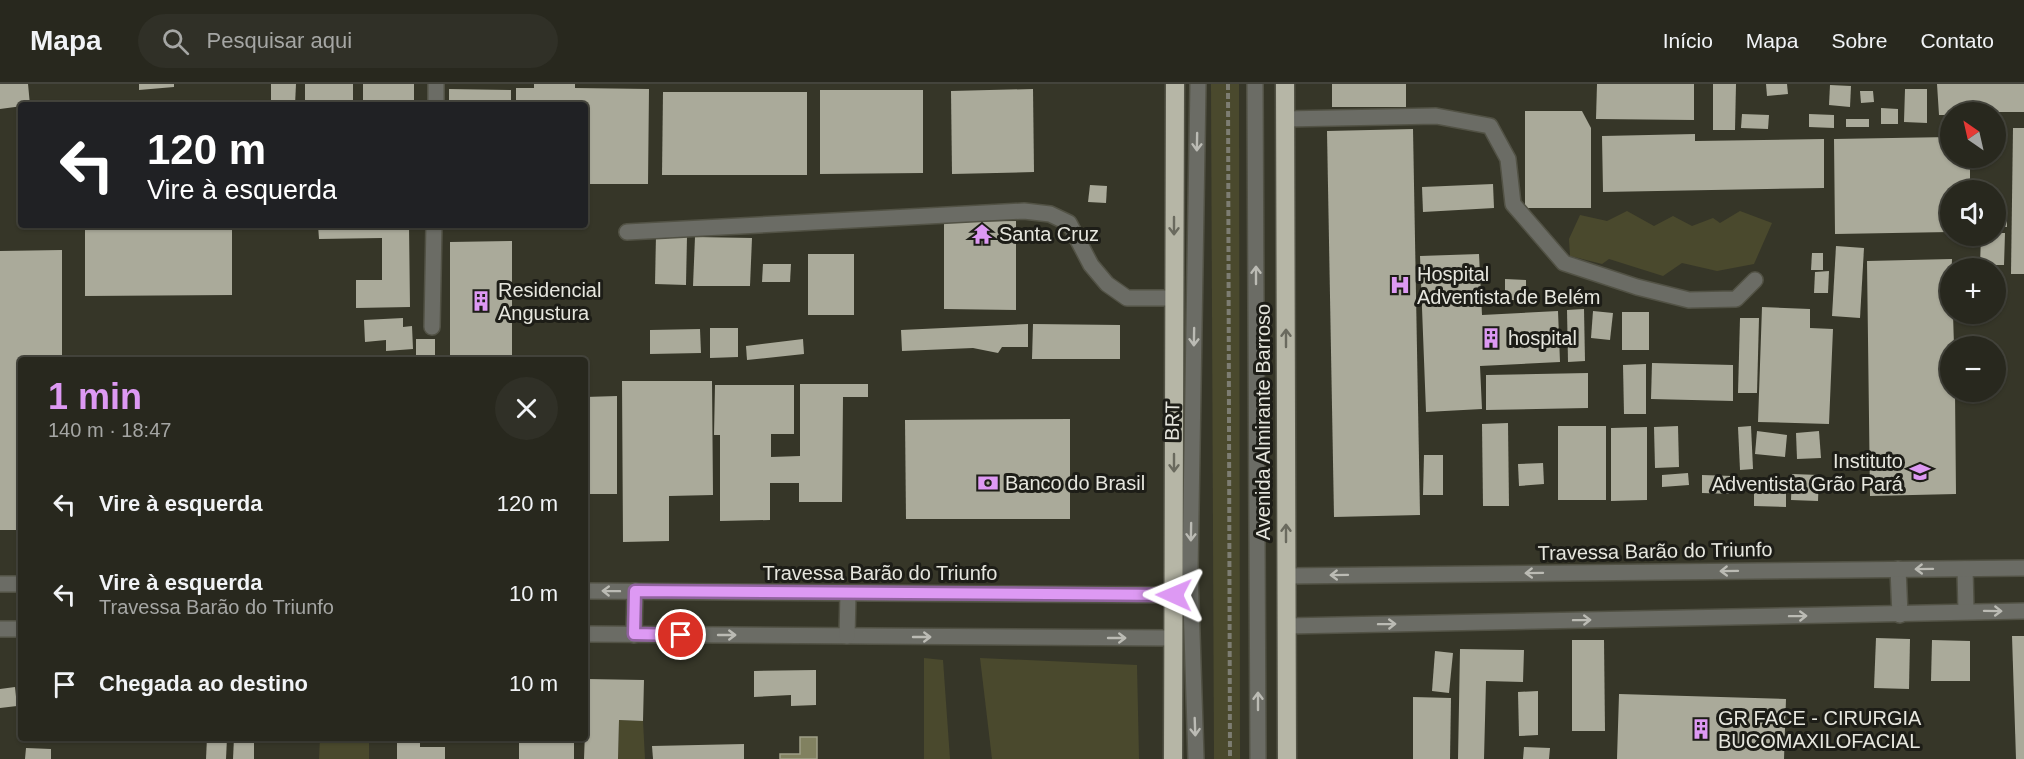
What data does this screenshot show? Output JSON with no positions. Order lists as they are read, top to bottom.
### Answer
{
  "streets": {
    "highway": ["Avenida Almirante Barroso"],
    "street": ["BRT", "Travessa Barão do Triunfo"]
  },
  "crossings": [
    ["Avenida Almirante Barroso", "Travessa Barão do Triunfo"]
  ],
  "places": {
    "temple": ["Santa Cruz"],
    "hospital": ["Hospital Adventista de Belém"],
    "building": ["Residencial Angustura", "hospital", "GR FACE - CIRURGIA BUCOMAXILOFACIAL"],
    "school or university": ["Instituto Adventista Grão Pará"],
    "bank": ["Banco do Brasil"]
  },
  "north": "top left",
  "page": {
    "header": "Mapa",
    "search": "Pesquisar aqui",
    "nav": [
      "Início",
      "Mapa",
      "Sobre",
      "Contato"
    ],
    "map_buttons": ["+", "−"],
    "turn": ["120 m", "Vire à esquerda"],
    "heading": ["1 min", "140 m · 18:47"],
    "list": [
      {
        "name": "Vire à esquerda",
        "value": "120 m"
      },
      {
        "name": "Vire à esquerda",
        "note": "Travessa Barão do Triunfo",
        "value": "10 m"
      },
      {
        "name": "Chegada ao destino",
        "value": "10 m"
      }
    ]
  }
}
